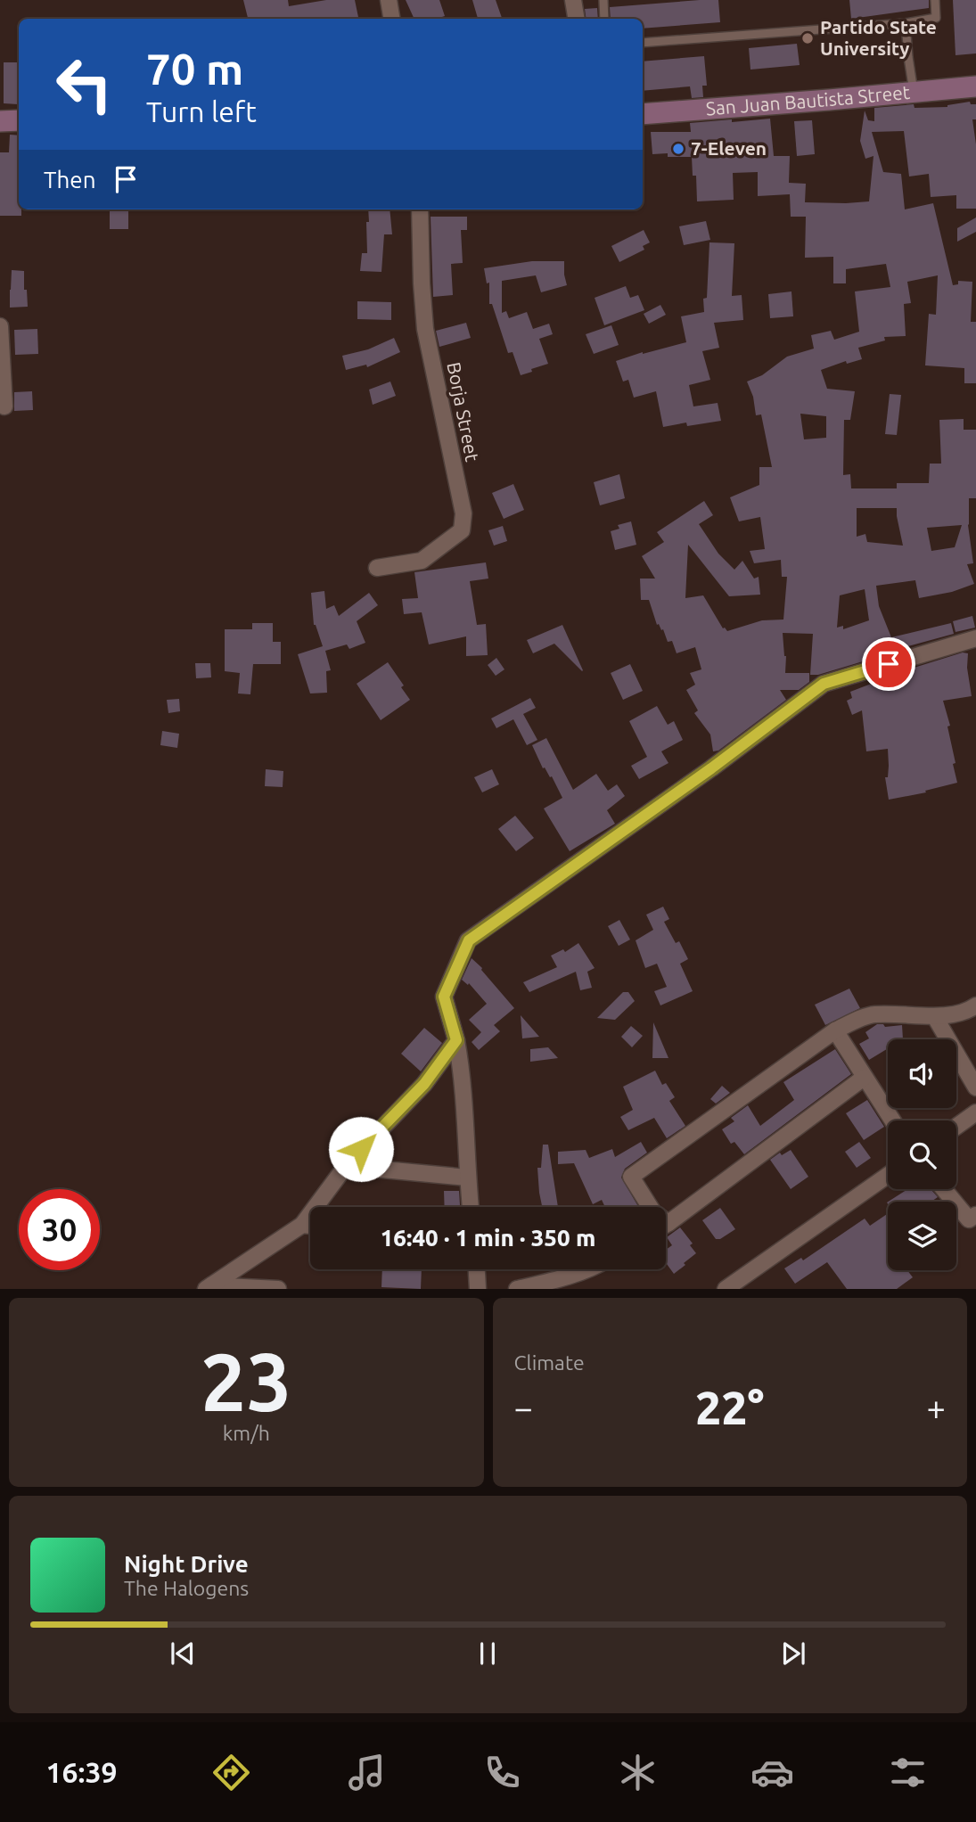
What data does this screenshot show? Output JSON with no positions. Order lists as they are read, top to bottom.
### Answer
{
  "streets": {
    "main road": ["San Juan Bautista Street"],
    "street": ["Borja Street"]
  },
  "places": ["Partido State University", "7-Eleven"],
  "page": {
    "turn": ["70 m", "Turn left"],
    "then": "Then",
    "limit": "30",
    "trip": "16:40 · 1 min · 350 m",
    "tile": [
      ["23", "km/h"],
      "Climate"
    ],
    "heat": ["−", "22°", "+"],
    "song": ["Night Drive", "The Halogens"],
    "tabs": "16:39"
  }
}
